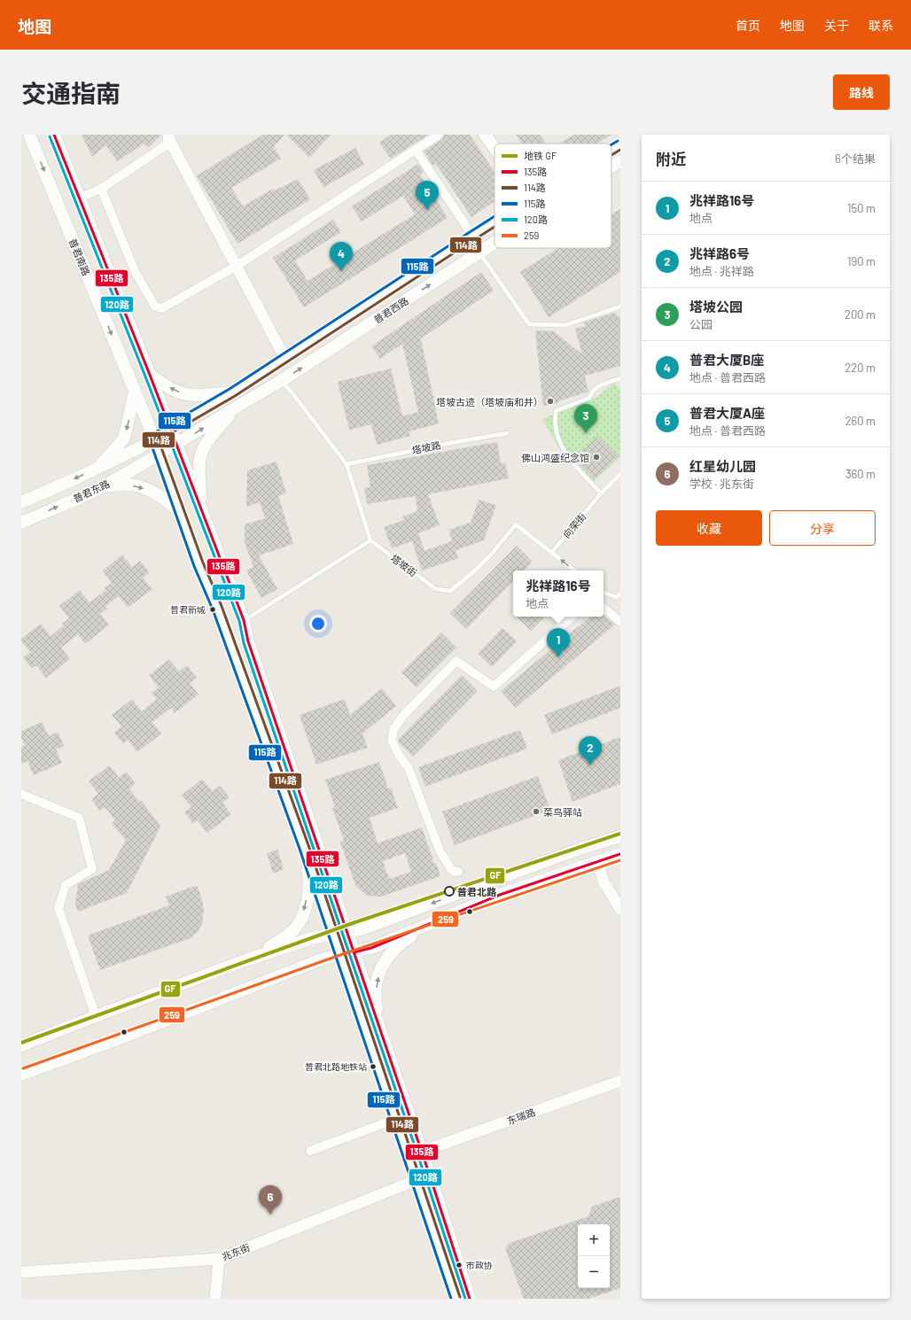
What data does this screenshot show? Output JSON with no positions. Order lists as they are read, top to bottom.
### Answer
{
  "streets": {
    "main road": ["普君南路", "普君西路", "普君东路"],
    "street": ["东瑞路", "兆东街"],
    "lane": ["塔坡路", "向荣街", "塔坡街"]
  },
  "crossings": [
    ["普君南路", "普君西路"],
    ["普君南路", "普君东路"],
    ["普君西路", "普君东路"],
    ["向荣街", "塔坡街"]
  ],
  "places": [
    "塔坡古迹（塔坡庙和井）",
    "佛山鸿盛纪念馆",
    "普君新城",
    "菜鸟驿站",
    "普君北路",
    "普君北路地铁站",
    "市政协"
  ],
  "lines": [
    "transit line 135路",
    "transit line 120路",
    "transit line 115路",
    "transit line 114路",
    "metro line GF",
    "transit line 259"
  ],
  "legend": [
    "地铁 GF",
    "135路",
    "114路",
    "115路",
    "120路",
    "259"
  ],
  "page": {
    "header": "地图",
    "nav": [
      "首页",
      "地图",
      "关于",
      "联系"
    ],
    "title": "交通指南",
    "buttons": [
      "路线",
      ["收藏", "分享"]
    ],
    "heading": ["附近", "6个结果"],
    "pins": [
      "5",
      "4",
      "3",
      "1",
      "2",
      "6"
    ],
    "list": [
      {
        "mark": "1",
        "name": "兆祥路16号",
        "note": "地点",
        "value": "150 m"
      },
      {
        "mark": "2",
        "name": "兆祥路6号",
        "note": "地点 · 兆祥路",
        "value": "190 m"
      },
      {
        "mark": "3",
        "name": "塔坡公园",
        "note": "公园",
        "value": "200 m"
      },
      {
        "mark": "4",
        "name": "普君大厦B座",
        "note": "地点 · 普君西路",
        "value": "220 m"
      },
      {
        "mark": "5",
        "name": "普君大厦A座",
        "note": "地点 · 普君西路",
        "value": "260 m"
      },
      {
        "mark": "6",
        "name": "红星幼儿园",
        "note": "学校 · 兆东街",
        "value": "360 m"
      }
    ],
    "popup": ["兆祥路16号", "地点"],
    "map_buttons": ["+", "−"]
  }
}
